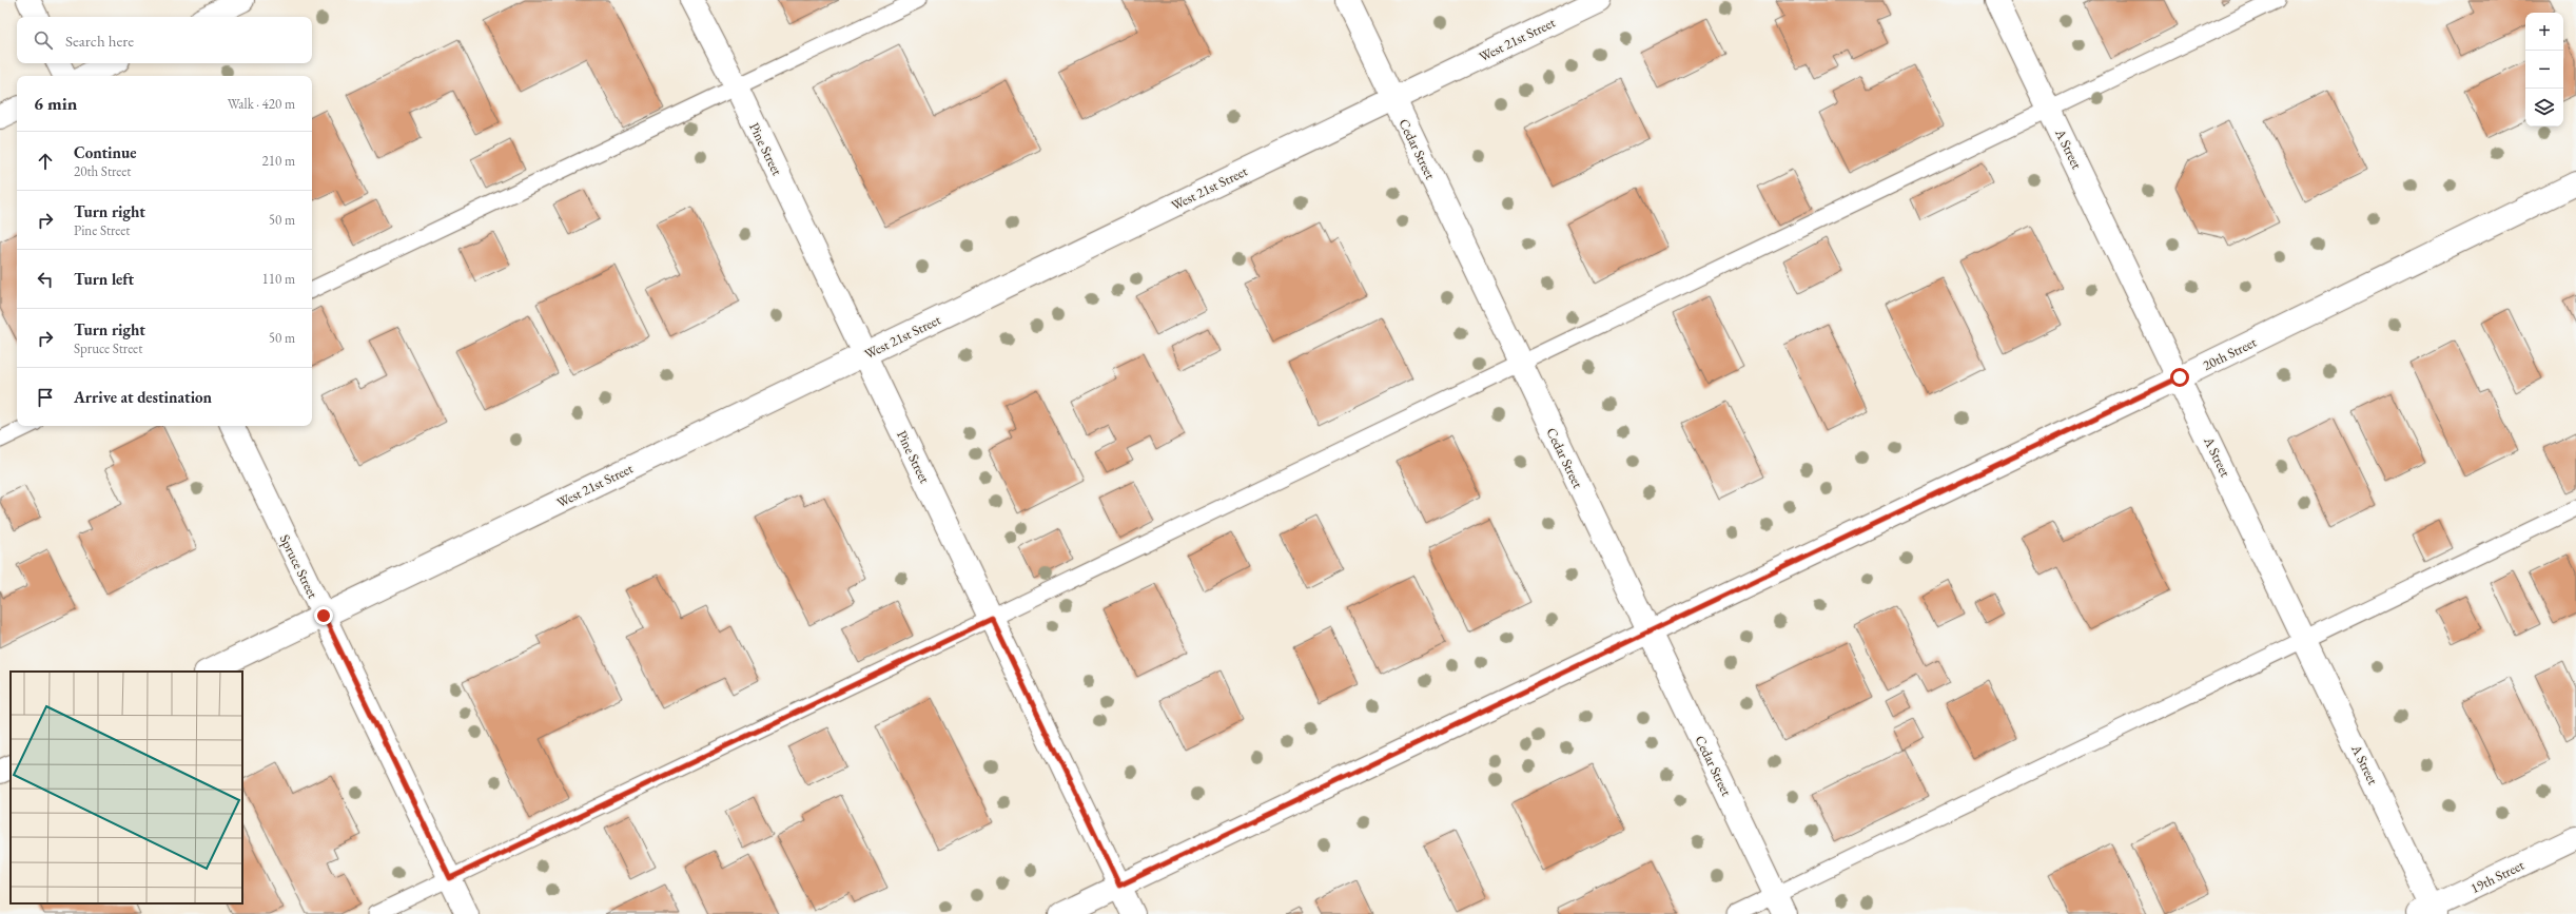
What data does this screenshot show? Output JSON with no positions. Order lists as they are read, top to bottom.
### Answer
{
  "streets": {
    "street": [
      "West 21st Street",
      "Pine Street",
      "Cedar Street",
      "A Street",
      "20th Street",
      "Spruce Street",
      "19th Street"
    ]
  },
  "crossings": [
    ["West 21st Street", "Pine Street"],
    ["West 21st Street", "Cedar Street"],
    ["West 21st Street", "Spruce Street"],
    ["Pine Street", "20th Street"],
    ["Cedar Street", "20th Street"],
    ["A Street", "20th Street"],
    ["A Street", "19th Street"]
  ],
  "page": {
    "map_buttons": ["+", "−"],
    "search": "Search here",
    "heading": ["6 min", "Walk · 420 m"],
    "list": [
      ["Continue", "20th Street", "210 m"],
      ["Turn right", "Pine Street", "50 m"],
      ["Turn left", "110 m"],
      ["Turn right", "Spruce Street", "50 m"],
      "Arrive at destination"
    ]
  }
}
